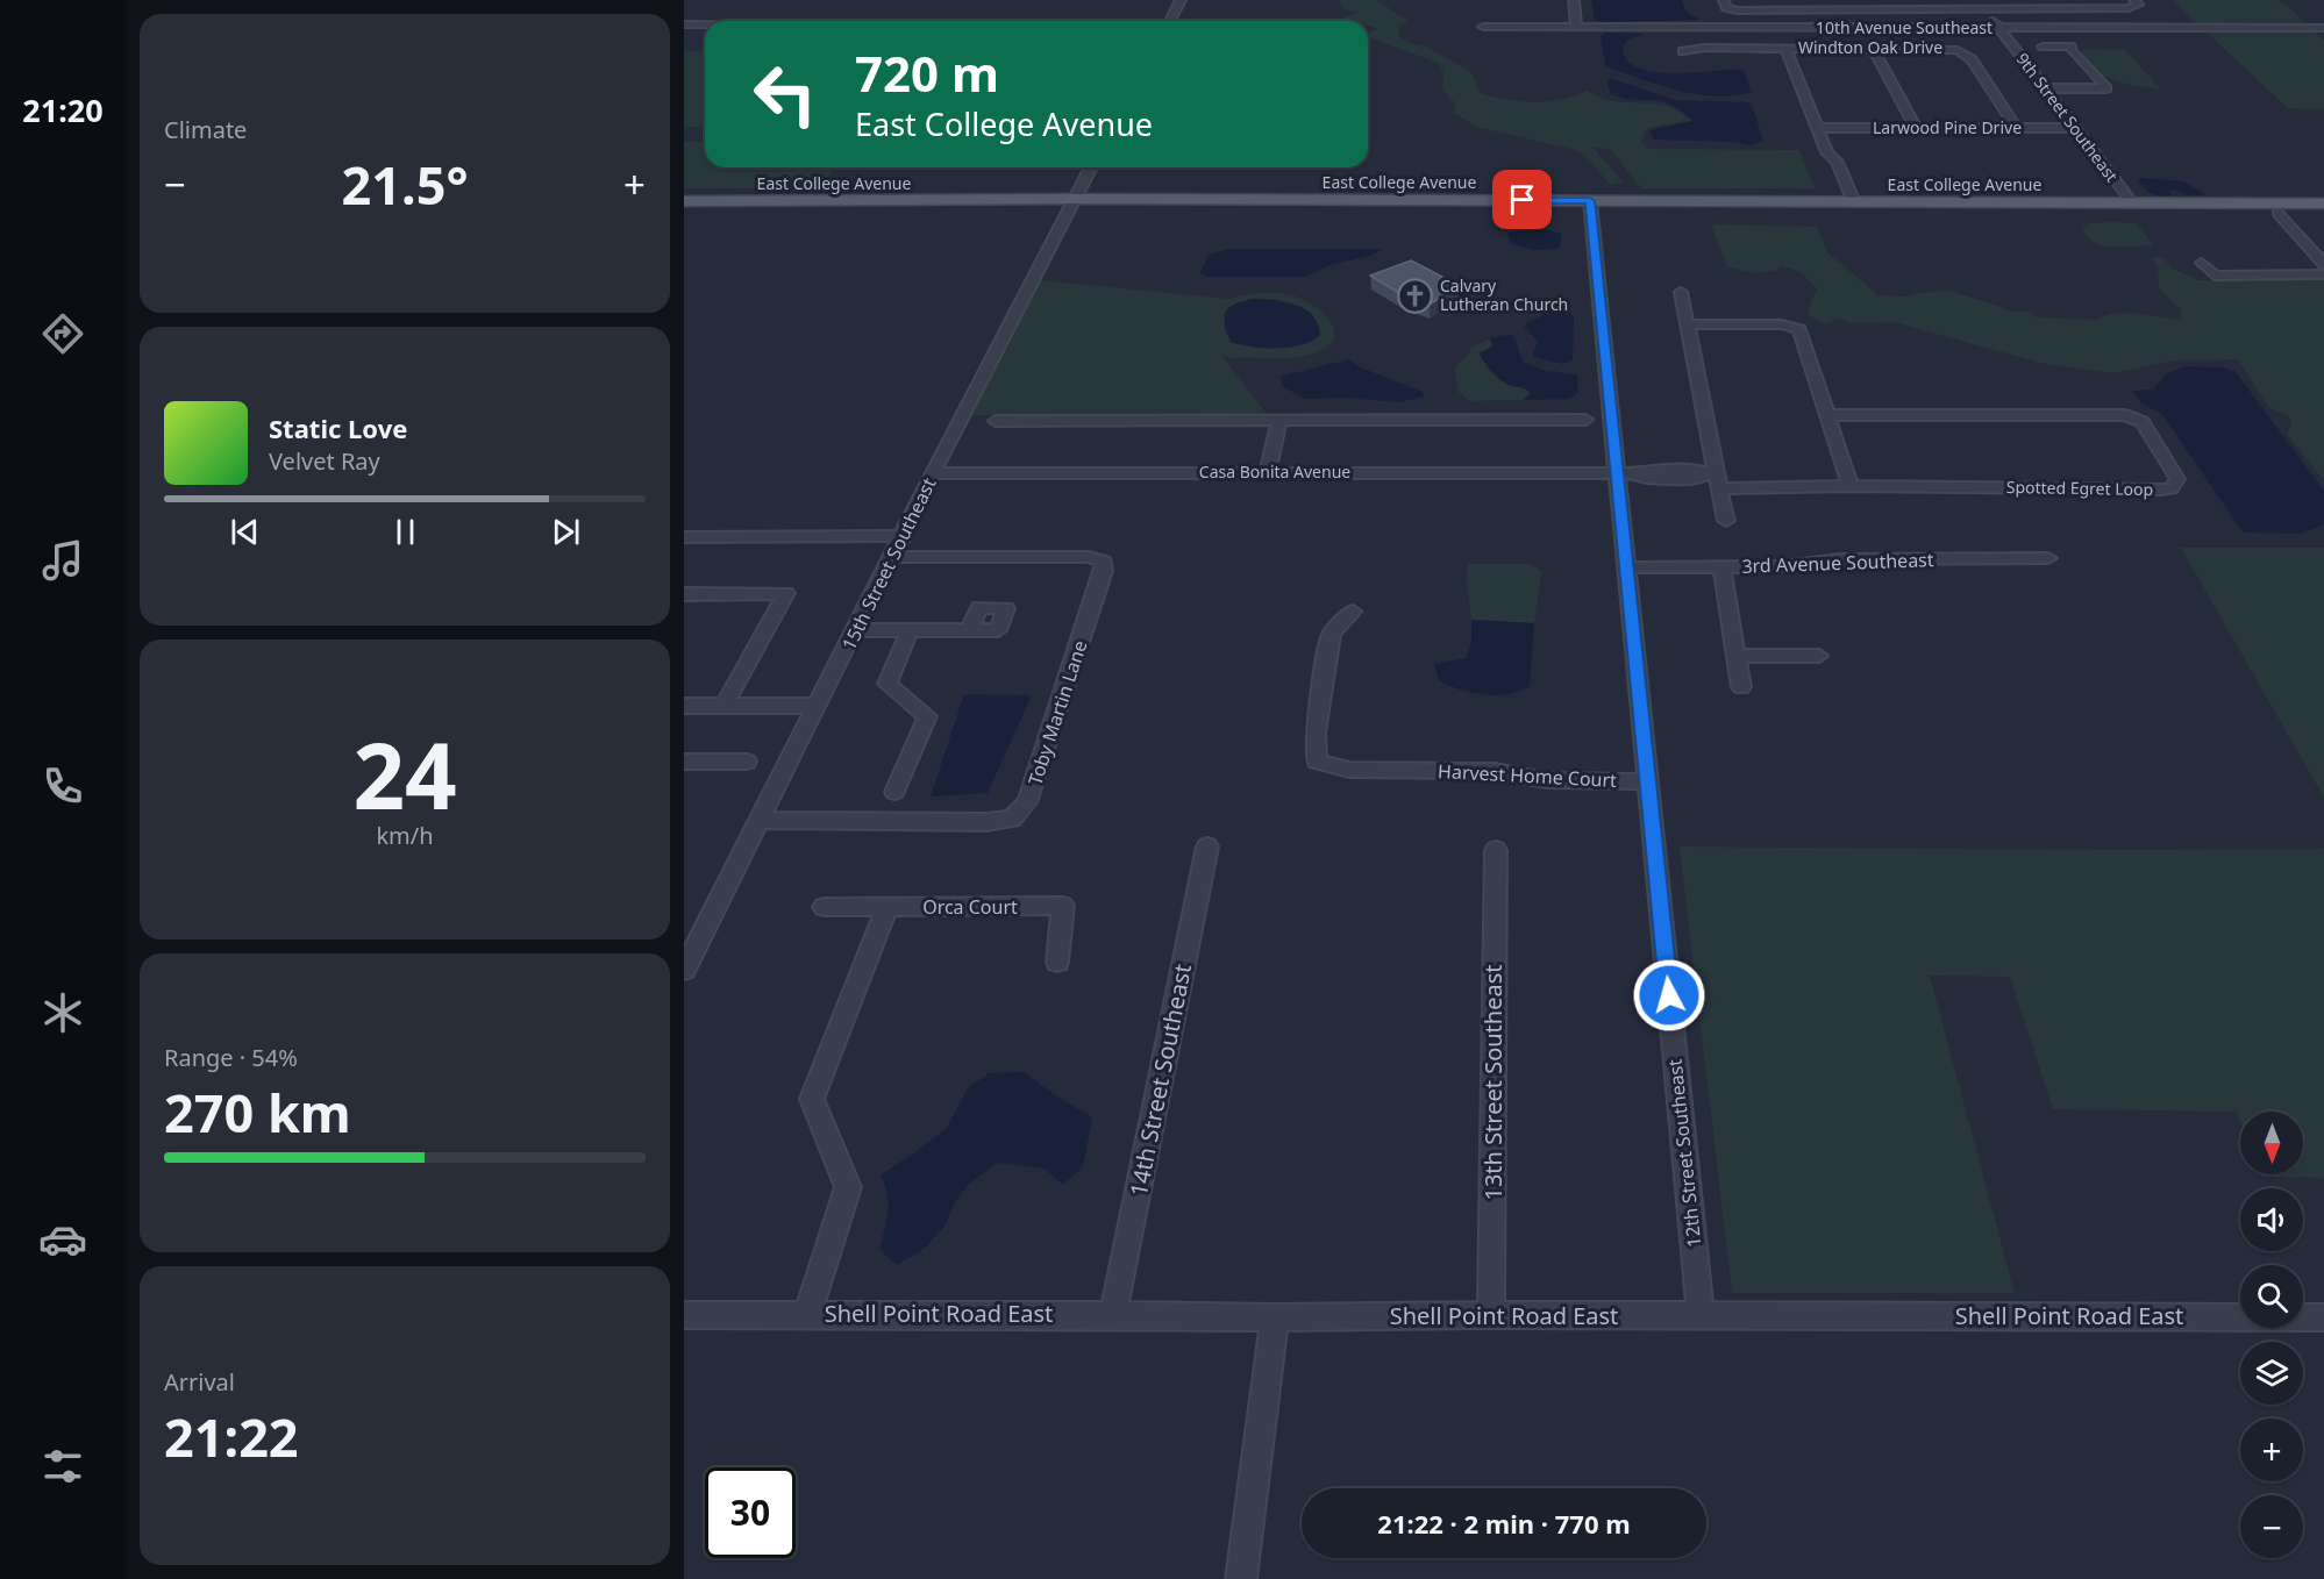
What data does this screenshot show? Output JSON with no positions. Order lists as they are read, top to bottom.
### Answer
{
  "streets": {
    "main road": ["East College Avenue"],
    "street": [
      "10th Avenue Southeast",
      "Windton Oak Drive",
      "9th Street Southeast",
      "Larwood Pine Drive",
      "Casa Bonita Avenue",
      "Spotted Egret Loop",
      "3rd Avenue Southeast",
      "15th Street Southeast",
      "Toby Martin Lane",
      "Harvest Home Court",
      "Orca Court",
      "14th Street Southeast",
      "13th Street Southeast",
      "12th Street Southeast",
      "Shell Point Road East"
    ]
  },
  "crossings": [
    ["10th Avenue Southeast", "9th Street Southeast"],
    ["Windton Oak Drive", "Larwood Pine Drive"],
    ["9th Street Southeast", "Larwood Pine Drive"],
    ["9th Street Southeast", "East College Avenue"],
    ["East College Avenue", "15th Street Southeast"],
    ["East College Avenue", "12th Street Southeast"],
    ["Casa Bonita Avenue", "Spotted Egret Loop"],
    ["Casa Bonita Avenue", "15th Street Southeast"],
    ["Casa Bonita Avenue", "12th Street Southeast"],
    ["3rd Avenue Southeast", "12th Street Southeast"],
    ["15th Street Southeast", "Toby Martin Lane"],
    ["Harvest Home Court", "12th Street Southeast"],
    ["14th Street Southeast", "Shell Point Road East"],
    ["13th Street Southeast", "Shell Point Road East"],
    ["12th Street Southeast", "Shell Point Road East"]
  ],
  "places": {
    "church": ["Calvary Lutheran Church"]
  },
  "north": "bottom",
  "page": {
    "tabs": "21:20",
    "tile": [
      "Climate",
      ["24", "km/h"],
      ["Range · 54%", "270 km"],
      ["Arrival", "21:22"]
    ],
    "turn": ["720 m", "East College Avenue"],
    "heat": ["−", "21.5°", "+"],
    "song": ["Static Love", "Velvet Ray"],
    "map_buttons": ["+", "−"],
    "limit": "30",
    "trip": "21:22 · 2 min · 770 m"
  }
}
